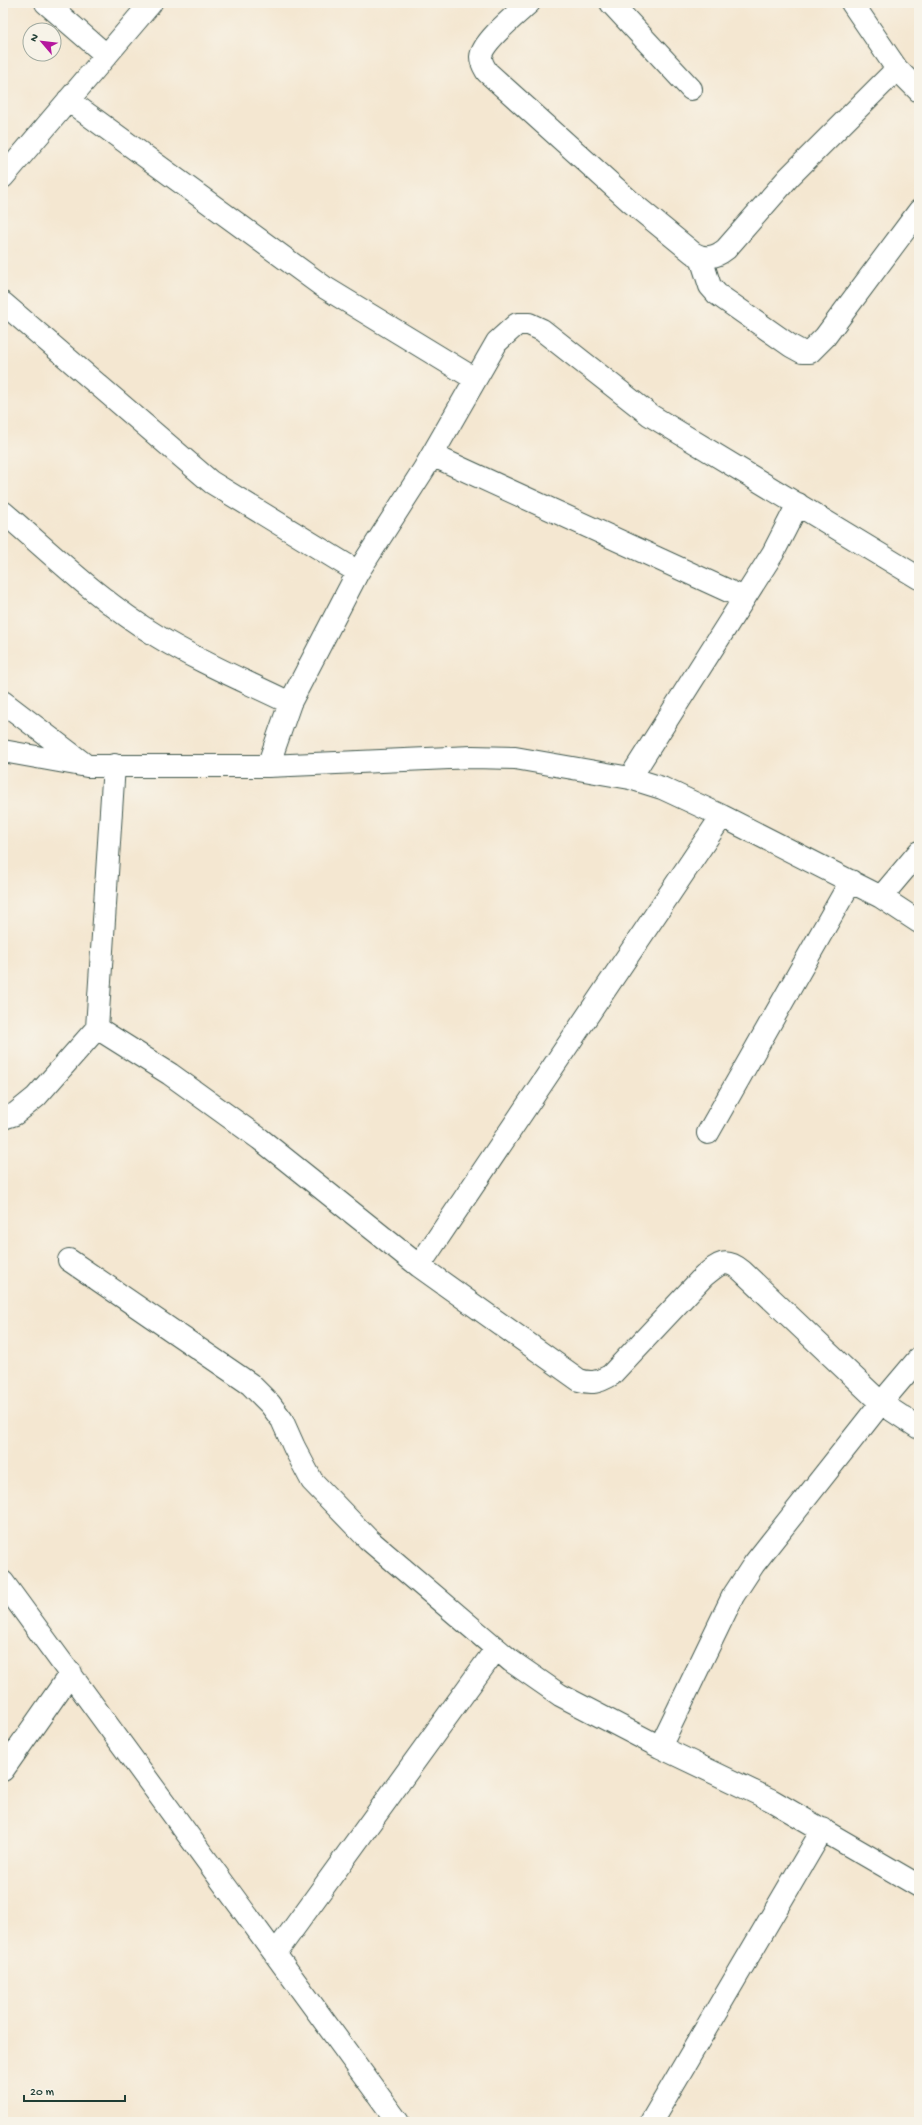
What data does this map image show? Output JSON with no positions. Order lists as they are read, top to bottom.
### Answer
{
  "scale_bar": "20 m",
  "north": "top left"
}
